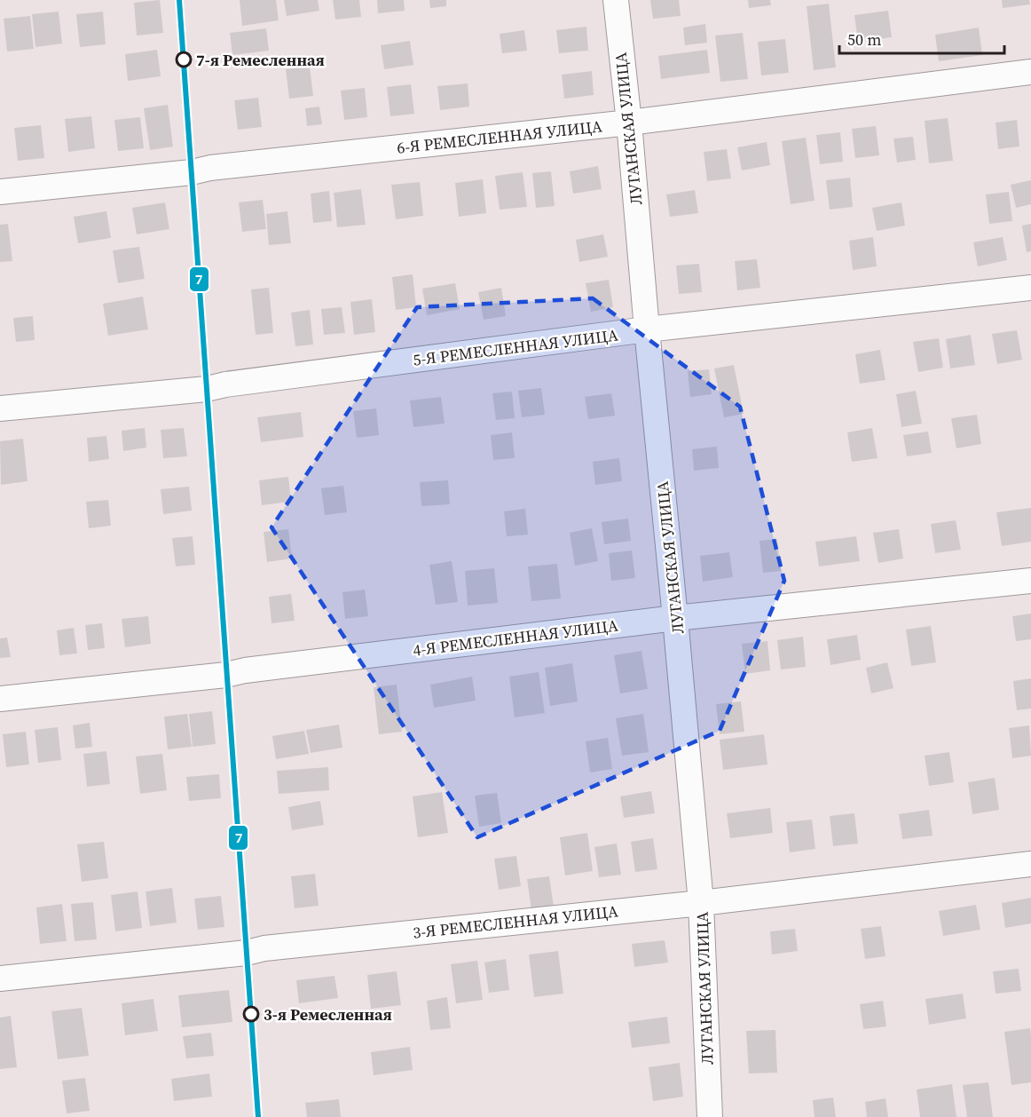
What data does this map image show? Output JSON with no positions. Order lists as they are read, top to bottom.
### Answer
{
  "streets": {
    "street": [
      "ЛУГАНСКАЯ УЛИЦА",
      "6-Я РЕМЕСЛЕННАЯ УЛИЦА",
      "5-Я РЕМЕСЛЕННАЯ УЛИЦА",
      "4-Я РЕМЕСЛЕННАЯ УЛИЦА",
      "3-Я РЕМЕСЛЕННАЯ УЛИЦА"
    ]
  },
  "crossings": [
    ["ЛУГАНСКАЯ УЛИЦА", "6-Я РЕМЕСЛЕННАЯ УЛИЦА"],
    ["ЛУГАНСКАЯ УЛИЦА", "5-Я РЕМЕСЛЕННАЯ УЛИЦА"],
    ["ЛУГАНСКАЯ УЛИЦА", "4-Я РЕМЕСЛЕННАЯ УЛИЦА"],
    ["ЛУГАНСКАЯ УЛИЦА", "3-Я РЕМЕСЛЕННАЯ УЛИЦА"]
  ],
  "places": ["7-я Ремесленная", "3-я Ремесленная"],
  "lines": ["transit line 7"],
  "scale_bar": "50 m"
}
